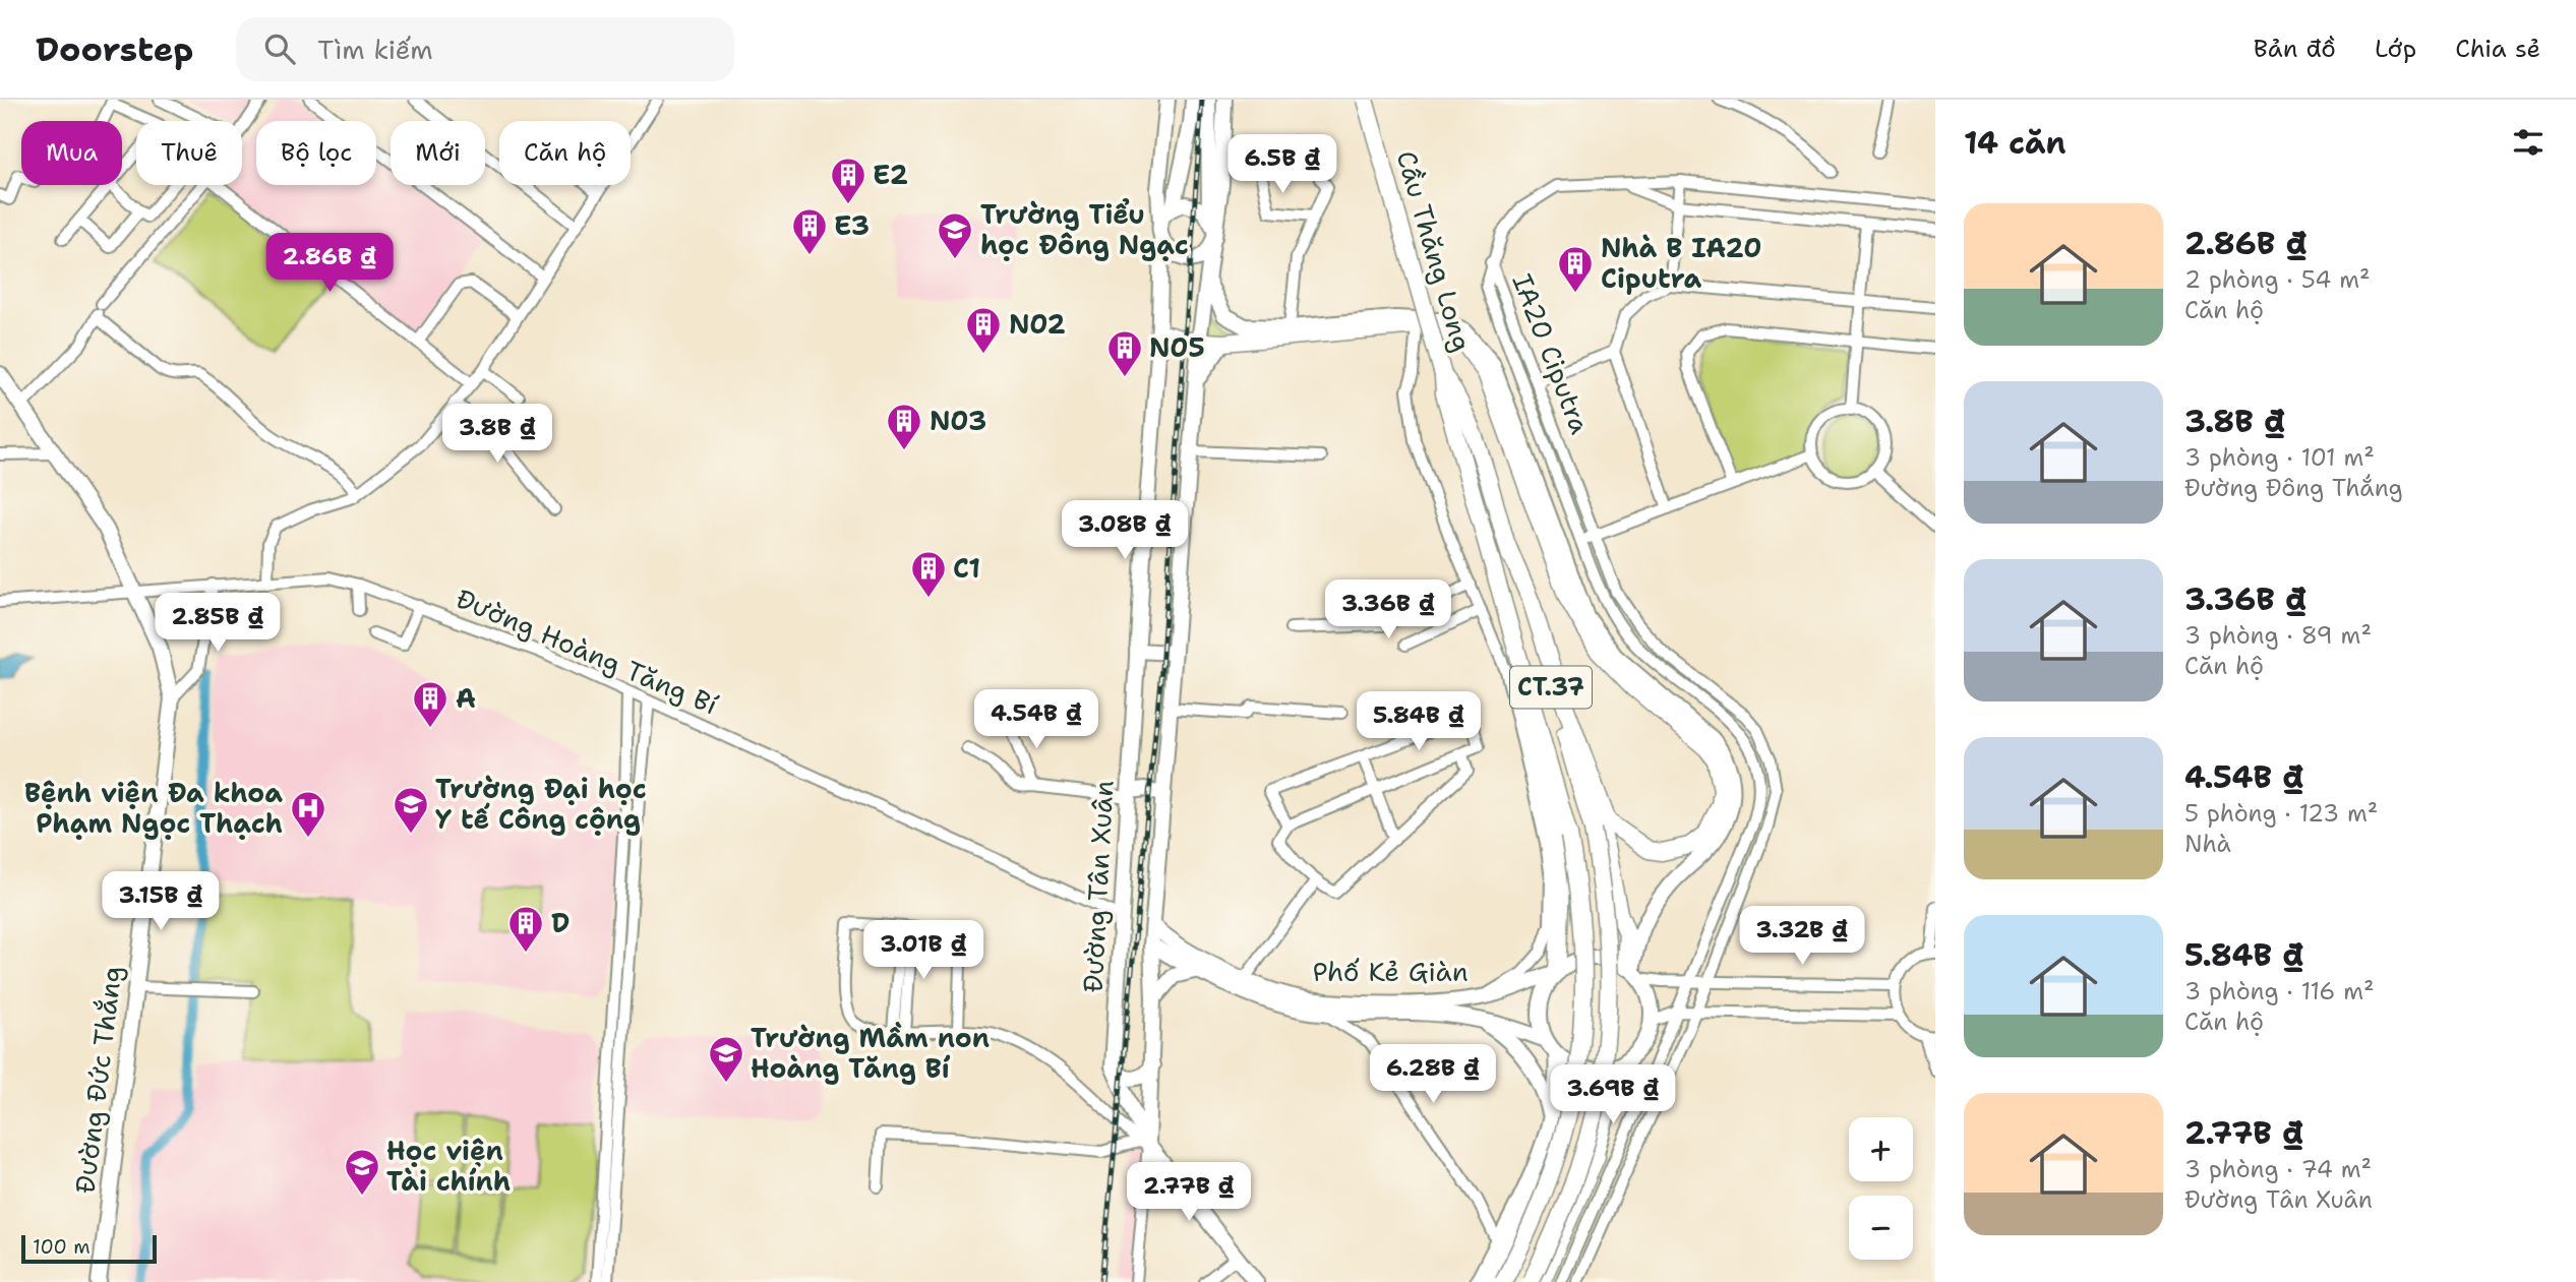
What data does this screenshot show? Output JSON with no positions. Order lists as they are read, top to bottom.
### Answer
{
  "streets": {
    "highway": ["Cầu Thăng Long", "CT.37"],
    "main road": ["Đường Tân Xuân", "Phố Kẻ Giàn", "Đường Đức Thắng"],
    "street": ["IA20 Ciputra", "Đường Hoàng Tăng Bí"]
  },
  "crossings": [
    ["Cầu Thăng Long", "CT.37"],
    ["Đường Hoàng Tăng Bí", "Đường Tân Xuân"],
    ["Đường Hoàng Tăng Bí", "Đường Đức Thắng"],
    ["Đường Tân Xuân", "Phố Kẻ Giàn"]
  ],
  "places": {
    "building": [
      "E2",
      "E3",
      "Nhà B IA20 Ciputra",
      "N02",
      "N05",
      "N03",
      "C1",
      "A",
      "D"
    ],
    "school or university": [
      "Trường Tiểu học Đông Ngạc",
      "Trường Đại học Y tế Công cộng",
      "Trường Mầm non Hoàng Tăng Bí",
      "Học viện Tài chính"
    ],
    "hospital": ["Bệnh viện Đa khoa Phạm Ngọc Thạch"]
  },
  "scale_bar": "100 m",
  "page": {
    "header": "Doorstep",
    "search": "Tìm kiếm",
    "nav": ["Bản đồ", "Lớp", "Chia sẻ"],
    "heading": "14 căn",
    "chip": [
      "Mua",
      "Thuê",
      "Bộ lọc",
      "Mới",
      "Căn hộ"
    ],
    "price": [
      "6.5B ₫",
      "2.86B ₫",
      "3.8B ₫",
      "3.08B ₫",
      "3.36B ₫",
      "2.85B ₫",
      "4.54B ₫",
      "5.84B ₫",
      "3.15B ₫",
      "3.32B ₫",
      "3.01B ₫",
      "6.28B ₫",
      "3.69B ₫",
      "2.77B ₫"
    ],
    "list": [
      {
        "name": "2.86B ₫",
        "note": "2 phòng · 54 m² · Căn hộ"
      },
      {
        "name": "3.8B ₫",
        "note": "3 phòng · 101 m² · Đường Đông Thắng"
      },
      {
        "name": "3.36B ₫",
        "note": "3 phòng · 89 m² · Căn hộ"
      },
      {
        "name": "4.54B ₫",
        "note": "5 phòng · 123 m² · Nhà"
      },
      {
        "name": "5.84B ₫",
        "note": "3 phòng · 116 m² · Căn hộ"
      },
      {
        "name": "2.77B ₫",
        "note": "3 phòng · 74 m² · Đường Tân Xuân"
      }
    ],
    "map_buttons": ["+", "−"],
    "scale": "100 m"
  }
}
